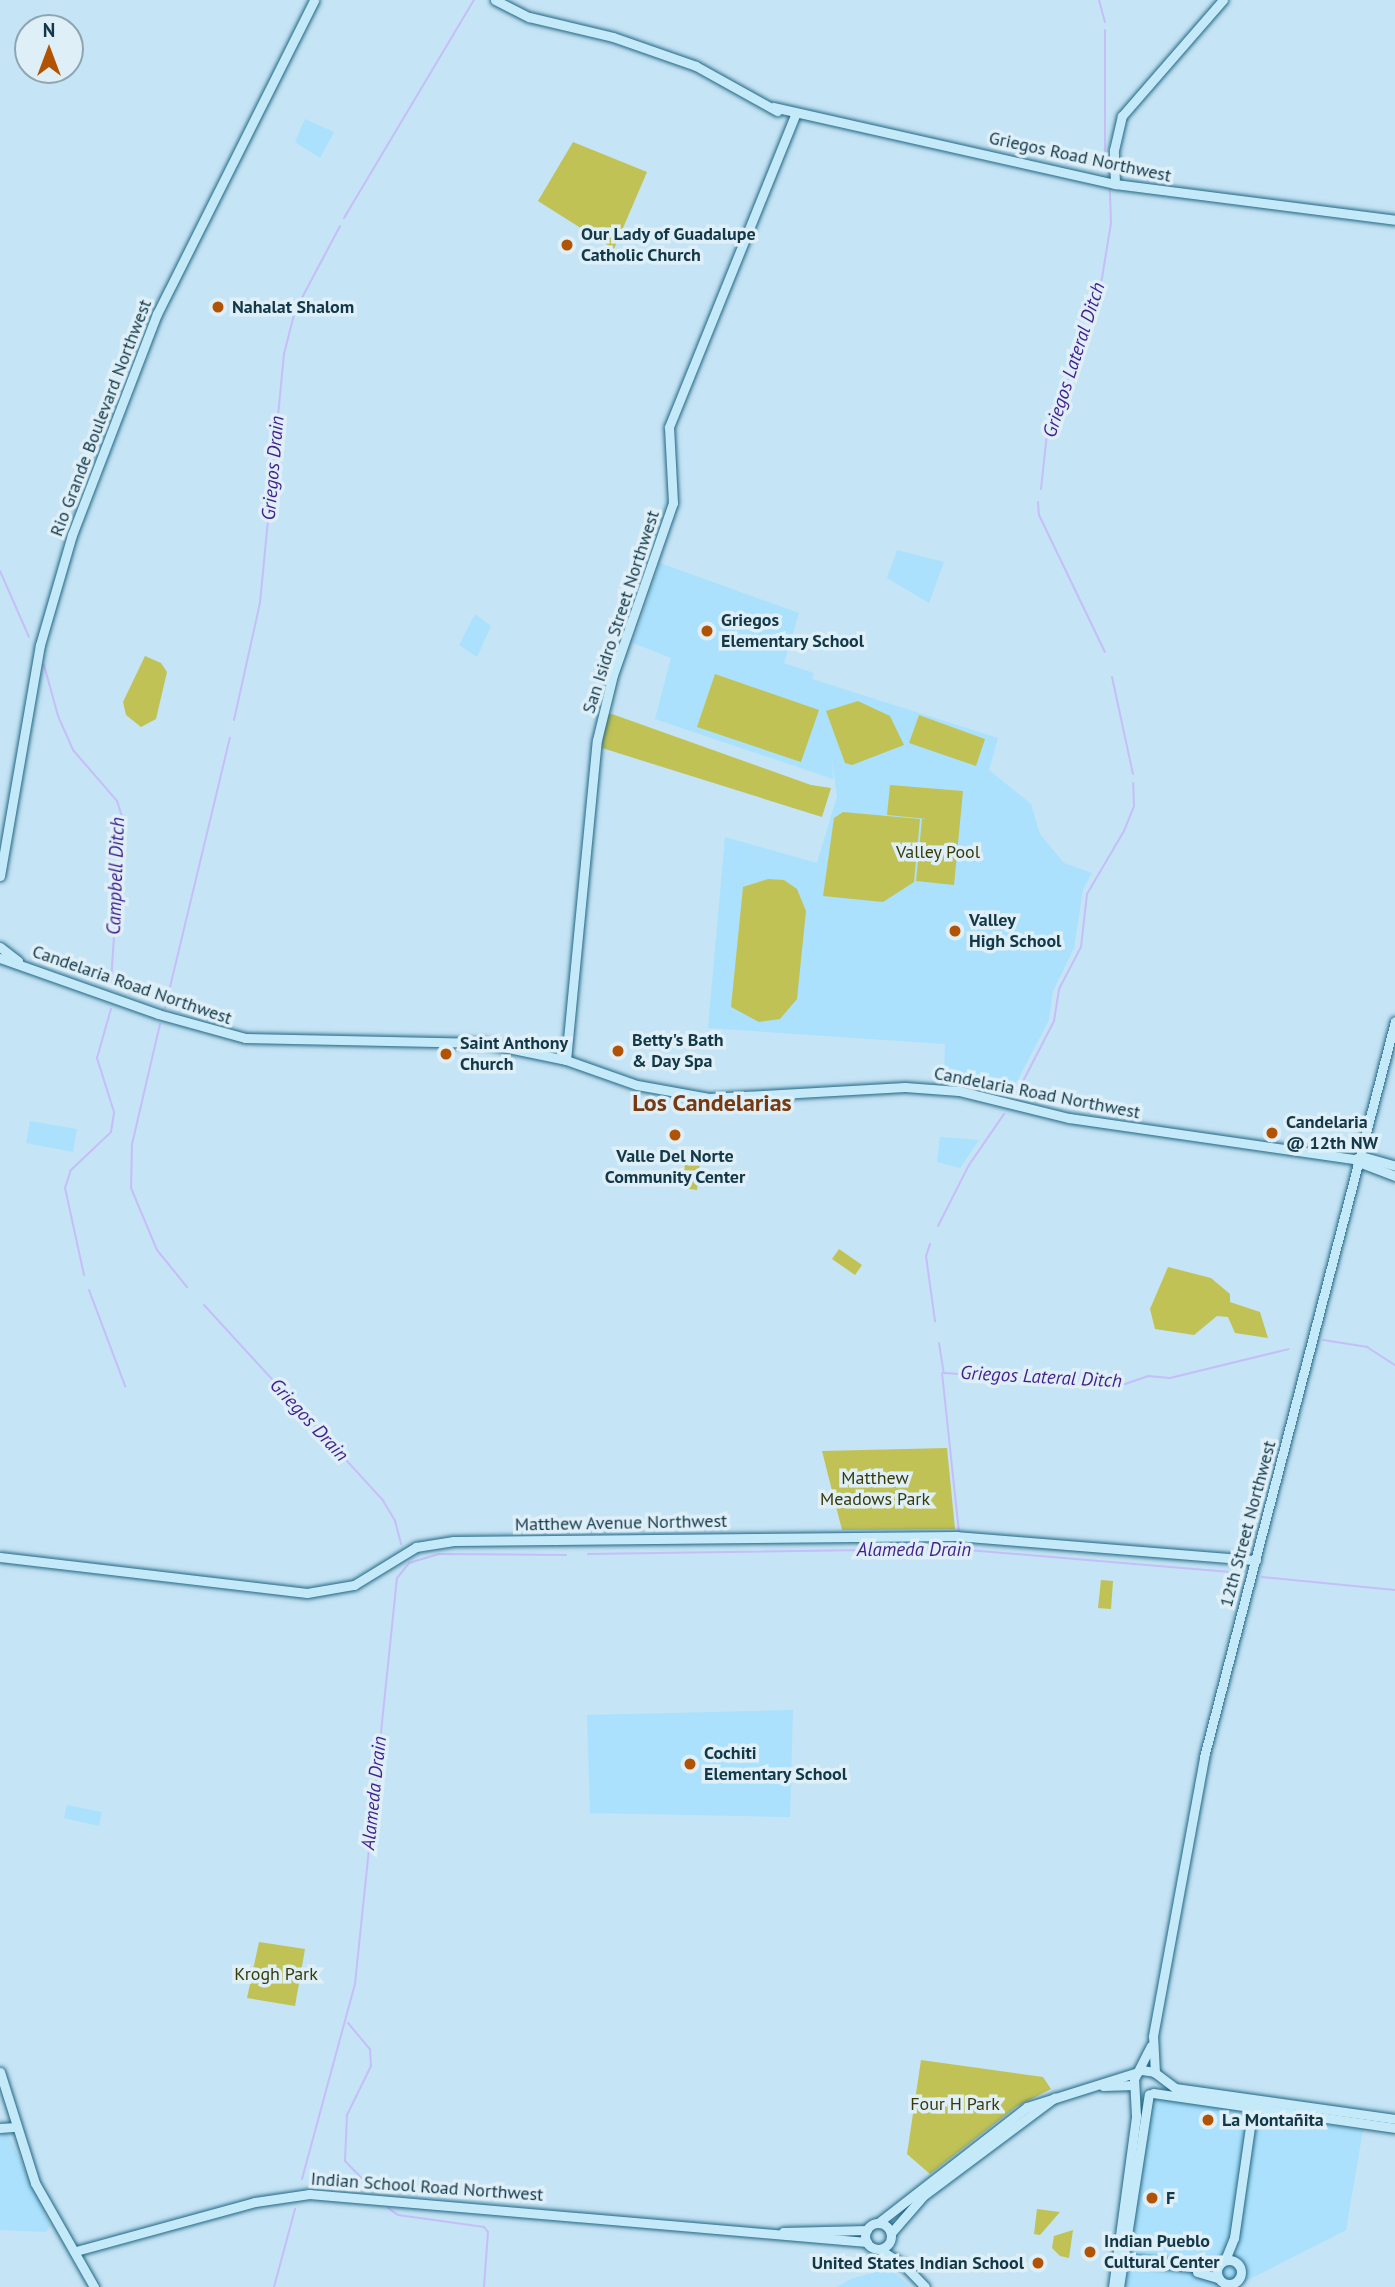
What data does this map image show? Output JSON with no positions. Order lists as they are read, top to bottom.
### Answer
{
  "streets": {
    "main road": [
      "Griegos Road Northwest",
      "Rio Grande Boulevard Northwest",
      "San Isidro Street Northwest",
      "Candelaria Road Northwest",
      "Matthew Avenue Northwest",
      "12th Street Northwest",
      "Indian School Road Northwest"
    ]
  },
  "crossings": [
    ["Griegos Road Northwest", "San Isidro Street Northwest"],
    ["San Isidro Street Northwest", "Candelaria Road Northwest"],
    ["Candelaria Road Northwest", "12th Street Northwest"],
    ["Matthew Avenue Northwest", "12th Street Northwest"]
  ],
  "districts": ["Los Candelarias"],
  "water": [
    "Griegos Lateral Ditch",
    "Griegos Drain",
    "Campbell Ditch",
    "Alameda Drain"
  ],
  "parks": [
    "Valley Pool",
    "Matthew Meadows Park",
    "Krogh Park",
    "Four H Park"
  ],
  "places": [
    "Our Lady of Guadalupe Catholic Church",
    "Nahalat Shalom",
    "Griegos Elementary School",
    "Valley High School",
    "Betty's Bath & Day Spa",
    "Saint Anthony Church",
    "Candelaria @ 12th NW",
    "Valle Del Norte Community Center",
    "Cochiti Elementary School",
    "La Montañita",
    "F",
    "Indian Pueblo Cultural Center",
    "United States Indian School"
  ],
  "north": "top"
}
